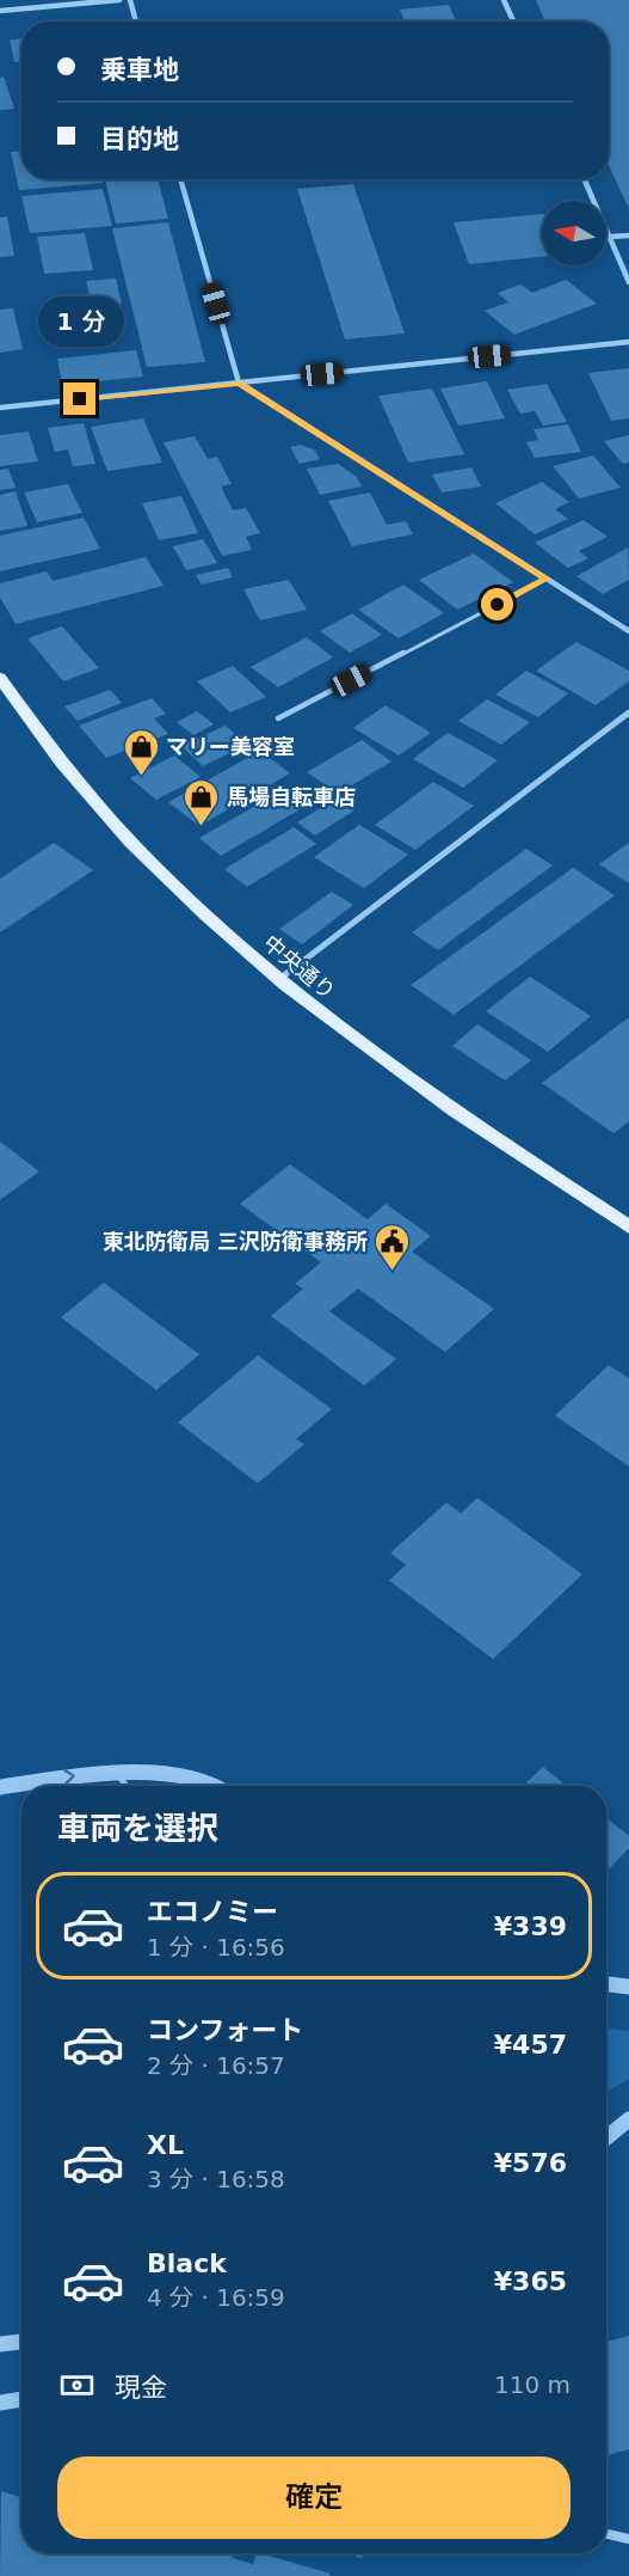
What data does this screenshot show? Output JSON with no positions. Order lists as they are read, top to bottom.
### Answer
{
  "streets": {
    "main road": ["中央通り"]
  },
  "places": {
    "shop": ["マリー美容室", "馬場自転車店"],
    "public building": ["東北防衛局 三沢防衛事務所"]
  },
  "north": "left",
  "page": {
    "banner": ["乗車地", "目的地"],
    "bubble": "1 分",
    "heading": "車両を選択",
    "list": [
      {
        "name": "エコノミー",
        "note": "1 分 · 16:56",
        "value": "¥339"
      },
      {
        "name": "コンフォート",
        "note": "2 分 · 16:57",
        "value": "¥457"
      },
      {
        "name": "XL",
        "note": "3 分 · 16:58",
        "value": "¥576"
      },
      {
        "name": "Black",
        "note": "4 分 · 16:59",
        "value": "¥365"
      }
    ],
    "pay": ["現金", "110 m"],
    "buttons": "確定"
  }
}
